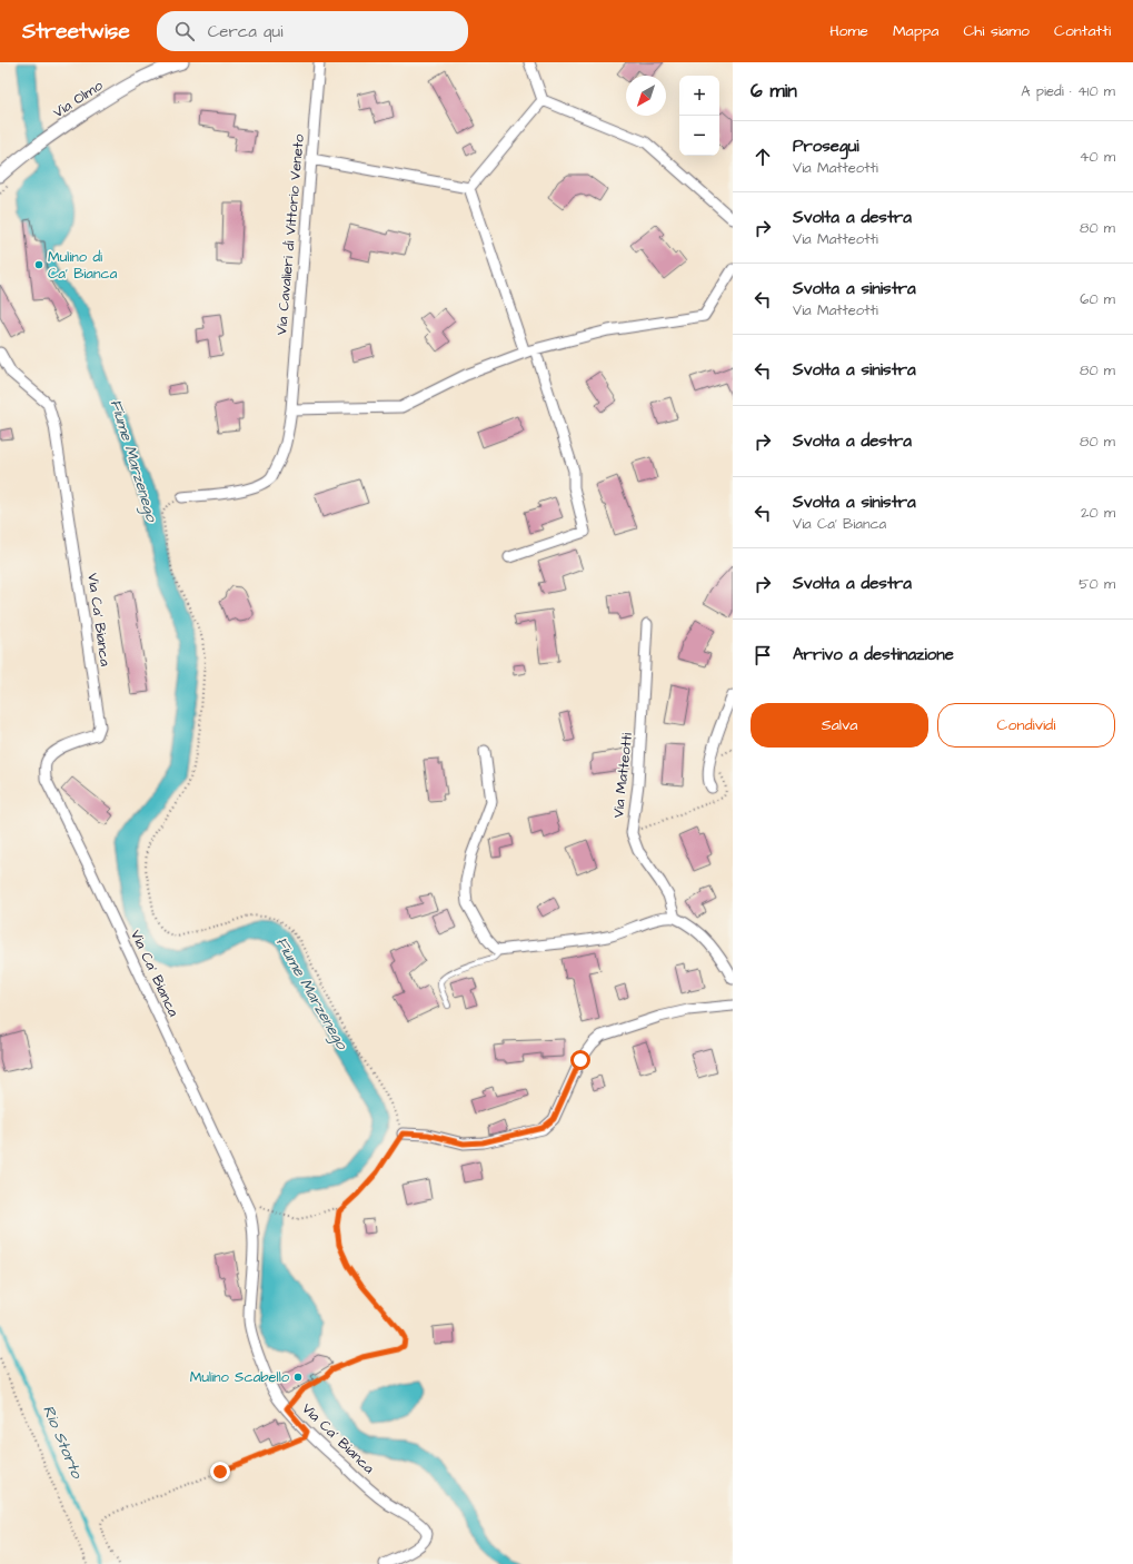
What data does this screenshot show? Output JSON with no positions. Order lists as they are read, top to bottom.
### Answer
{
  "streets": {
    "street": [
      "Via Olmo",
      "Via Cavalieri di Vittorio Veneto",
      "Via Ca' Bianca",
      "Via Matteotti"
    ]
  },
  "water": ["Fiume Marzenego", "Rio Storto"],
  "places": ["Mulino di Ca’ Bianca", "Mulino Scabello"],
  "north": "bottom left",
  "page": {
    "header": "Streetwise",
    "search": "Cerca qui",
    "nav": [
      "Home",
      "Mappa",
      "Chi siamo",
      "Contatti"
    ],
    "heading": ["6 min", "A piedi · 410 m"],
    "map_buttons": ["+", "−"],
    "list": [
      ["Prosegui", "Via Matteotti", "40 m"],
      ["Svolta a destra", "Via Matteotti", "80 m"],
      ["Svolta a sinistra", "Via Matteotti", "60 m"],
      ["Svolta a sinistra", "80 m"],
      ["Svolta a destra", "80 m"],
      ["Svolta a sinistra", "Via Ca' Bianca", "20 m"],
      ["Svolta a destra", "50 m"],
      "Arrivo a destinazione"
    ],
    "buttons": ["Salva", "Condividi"]
  }
}
